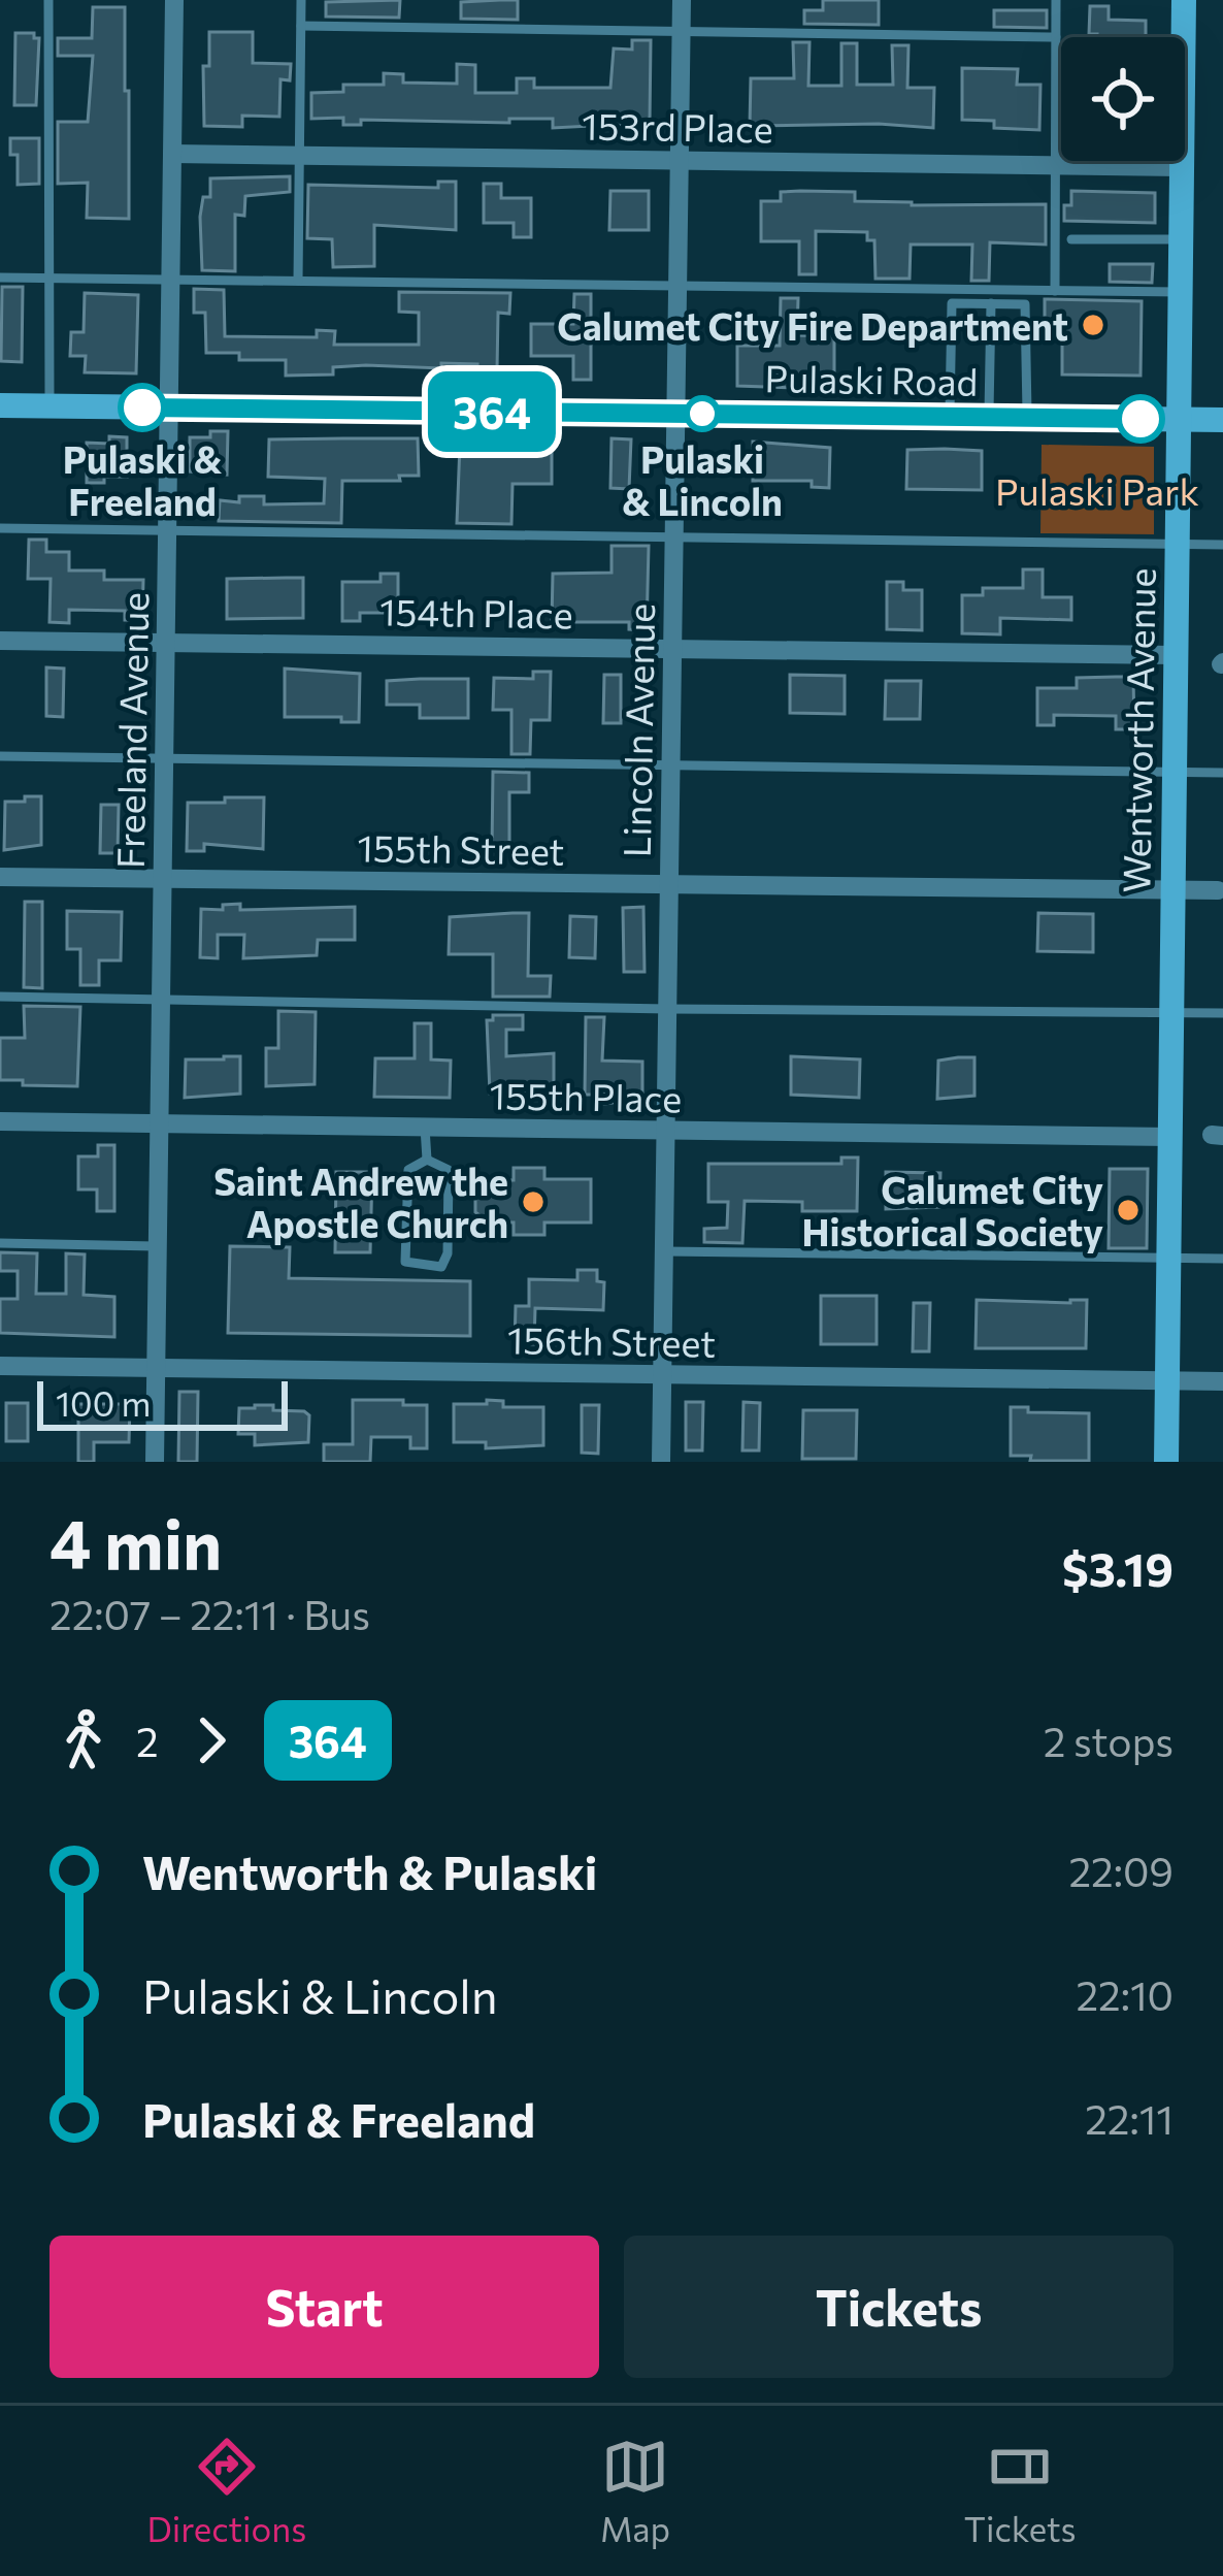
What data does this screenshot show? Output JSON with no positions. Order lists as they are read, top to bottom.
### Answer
{
  "streets": {
    "street": [
      "153rd Place",
      "Pulaski Road",
      "154th Place",
      "Freeland Avenue",
      "Lincoln Avenue",
      "Wentworth Avenue",
      "155th Street",
      "155th Place",
      "156th Street"
    ]
  },
  "crossings": [
    ["153rd Place", "Freeland Avenue"],
    ["153rd Place", "Lincoln Avenue"],
    ["153rd Place", "Wentworth Avenue"],
    ["Pulaski Road", "Freeland Avenue"],
    ["Pulaski Road", "Lincoln Avenue"],
    ["Pulaski Road", "Wentworth Avenue"],
    ["154th Place", "Freeland Avenue"],
    ["154th Place", "Lincoln Avenue"],
    ["154th Place", "Wentworth Avenue"],
    ["Freeland Avenue", "155th Street"],
    ["Freeland Avenue", "155th Place"],
    ["Freeland Avenue", "156th Street"],
    ["Lincoln Avenue", "155th Street"],
    ["Lincoln Avenue", "155th Place"],
    ["Lincoln Avenue", "156th Street"],
    ["Wentworth Avenue", "155th Street"],
    ["Wentworth Avenue", "155th Place"],
    ["Wentworth Avenue", "156th Street"]
  ],
  "parks": ["Pulaski Park"],
  "places": [
    "Calumet City Fire Department",
    "Pulaski & Freeland",
    "Pulaski & Lincoln",
    "Saint Andrew the Apostle Church",
    "Calumet City Historical Society"
  ],
  "lines": ["bus line 364"],
  "scale_bar": "100 m",
  "page": {
    "on_map": "364",
    "scale": "100 m",
    "heading": ["4 min", "22:07 – 22:11 · Bus", "$3.19"],
    "legs": ["2", "364", "2 stops"],
    "list": [
      {
        "name": "Wentworth & Pulaski",
        "value": "22:09"
      },
      {
        "name": "Pulaski & Lincoln",
        "value": "22:10"
      },
      {
        "name": "Pulaski & Freeland",
        "value": "22:11"
      }
    ],
    "buttons": ["Start", "Tickets"],
    "tabs": ["Directions", "Map", "Tickets"]
  }
}
